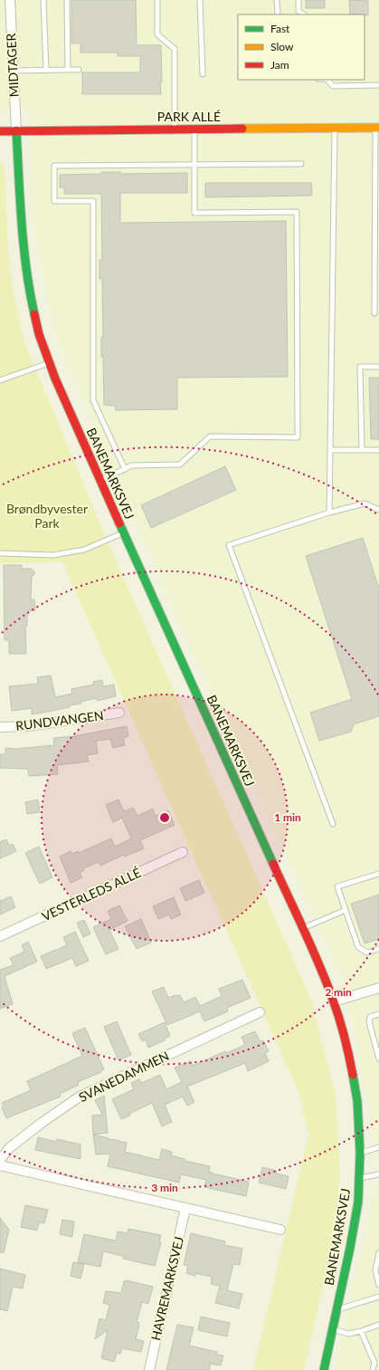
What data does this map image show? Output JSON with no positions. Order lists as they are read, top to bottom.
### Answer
{
  "streets": {
    "street": [
      "MIDTAGER",
      "PARK ALLÉ",
      "BANEMARKSVEJ",
      "RUNDVANGEN",
      "VESTERLEDS ALLÉ",
      "SVANEDAMMEN",
      "HAVREMARKSVEJ"
    ]
  },
  "crossings": [
    ["MIDTAGER", "PARK ALLÉ"],
    ["MIDTAGER", "BANEMARKSVEJ"],
    ["PARK ALLÉ", "BANEMARKSVEJ"]
  ],
  "parks": ["Brøndbyvester Park"],
  "legend": ["Fast", "Slow", "Jam"],
  "rings": ["1 min", "2 min", "3 min"]
}
